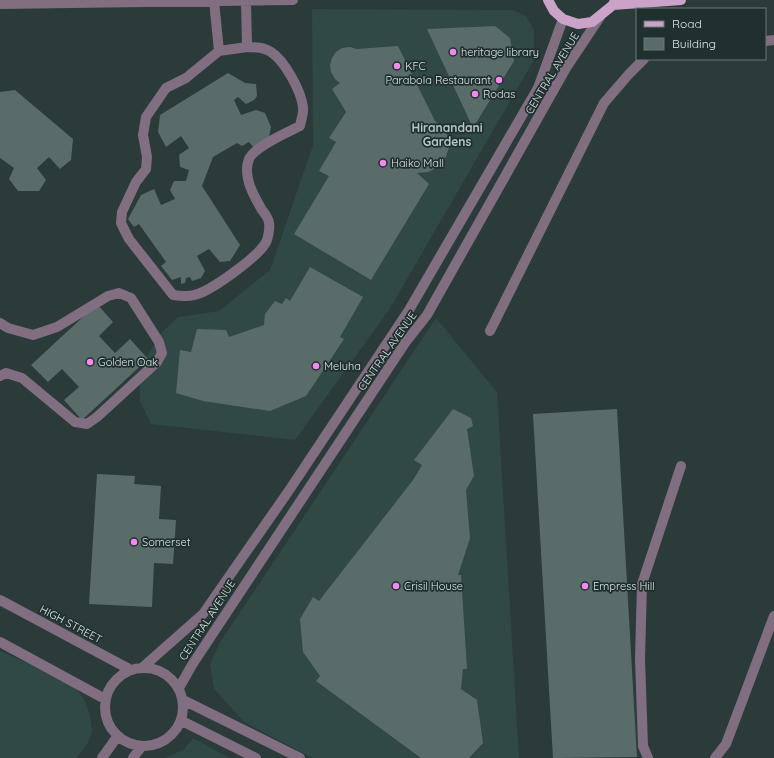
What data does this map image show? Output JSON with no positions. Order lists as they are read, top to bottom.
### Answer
{
  "streets": {
    "street": ["CENTRAL AVENUE", "HIGH STREET"]
  },
  "crossings": [
    ["CENTRAL AVENUE", "HIGH STREET"]
  ],
  "districts": ["Hiranandani Gardens"],
  "places": [
    "heritage library",
    "KFC",
    "Parabola Restaurant",
    "Rodas",
    "Haiko Mall",
    "Golden Oak",
    "Meluha",
    "Somerset",
    "Crisil House",
    "Empress Hill"
  ],
  "legend": ["Road", "Building"]
}
